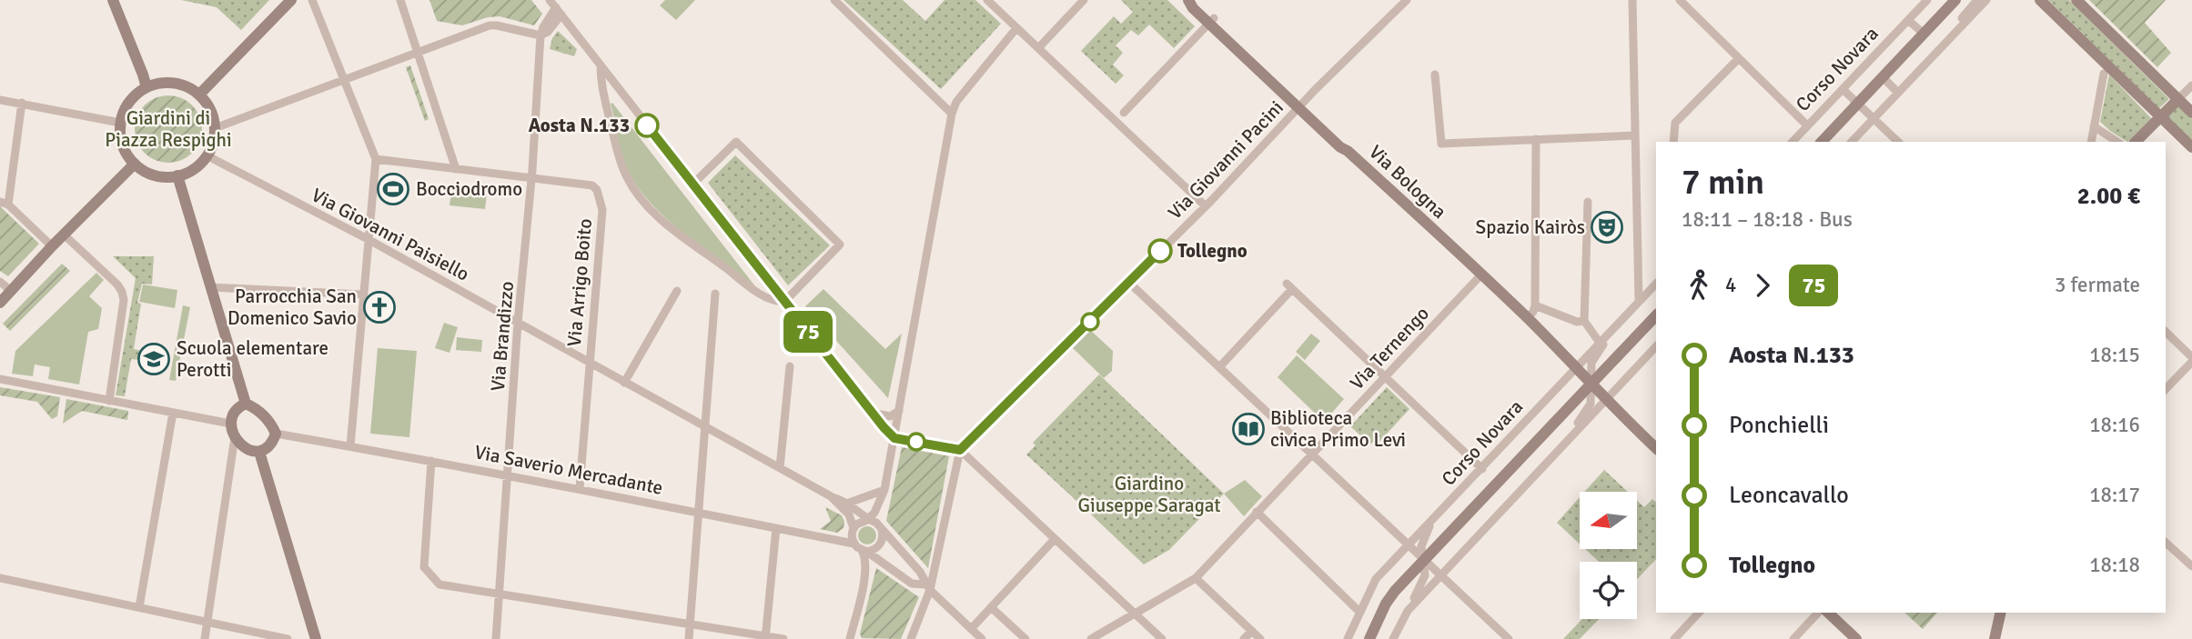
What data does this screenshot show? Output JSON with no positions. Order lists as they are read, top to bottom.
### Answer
{
  "streets": {
    "street": [
      "Corso Novara",
      "Via Giovanni Pacini",
      "Via Bologna",
      "Via Giovanni Paisiello",
      "Via Arrigo Boito",
      "Via Brandizzo",
      "Via Ternengo",
      "Via Saverio Mercadante"
    ]
  },
  "crossings": [
    ["Corso Novara", "Via Bologna"],
    ["Via Giovanni Pacini", "Via Bologna"],
    ["Via Bologna", "Via Ternengo"],
    ["Via Giovanni Paisiello", "Via Arrigo Boito"],
    ["Via Giovanni Paisiello", "Via Brandizzo"],
    ["Via Giovanni Paisiello", "Via Saverio Mercadante"],
    ["Via Arrigo Boito", "Via Brandizzo"],
    ["Via Arrigo Boito", "Via Saverio Mercadante"],
    ["Via Brandizzo", "Via Saverio Mercadante"]
  ],
  "parks": ["Giardini di Piazza Respighi", "Giardino Giuseppe Saragat"],
  "places": {
    "other": ["Aosta N.133", "Tollegno"],
    "sports": ["Bocciodromo"],
    "theatre": ["Spazio Kairòs"],
    "church": ["Parrocchia San Domenico Savio"],
    "school or university": ["Scuola elementare Perotti"],
    "library": ["Biblioteca civica Primo Levi"]
  },
  "lines": ["bus line 75"],
  "north": "left",
  "page": {
    "on_map": "75",
    "heading": ["7 min", "18:11 – 18:18 · Bus", "2.00 €"],
    "legs": ["4", "75", "3 fermate"],
    "list": [
      {
        "name": "Aosta N.133",
        "value": "18:15"
      },
      {
        "name": "Ponchielli",
        "value": "18:16"
      },
      {
        "name": "Leoncavallo",
        "value": "18:17"
      },
      {
        "name": "Tollegno",
        "value": "18:18"
      }
    ]
  }
}
